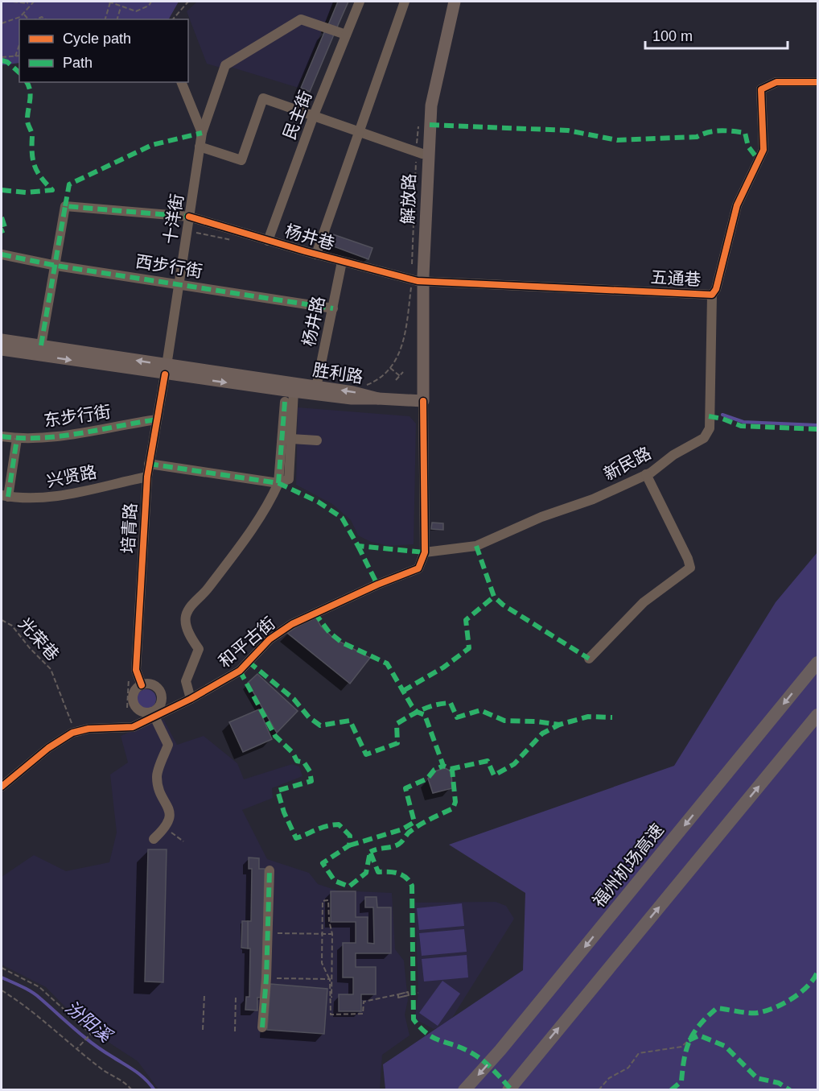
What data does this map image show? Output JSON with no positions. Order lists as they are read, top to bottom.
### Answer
{
  "streets": {
    "highway": ["福州机场高速"],
    "main road": ["解放路", "胜利路"],
    "street": [
      "民主街",
      "十洋街",
      "杨井巷",
      "西步行街",
      "五通巷",
      "杨井路",
      "东步行街",
      "新民路",
      "兴贤路",
      "培青路",
      "和平古街"
    ],
    "path": ["光荣巷"]
  },
  "crossings": [
    ["民主街", "十洋街"],
    ["民主街", "杨井巷"],
    ["解放路", "杨井巷"],
    ["解放路", "五通巷"],
    ["十洋街", "杨井巷"],
    ["十洋街", "西步行街"],
    ["十洋街", "胜利路"],
    ["十洋街", "培青路"],
    ["杨井巷", "西步行街"],
    ["杨井巷", "五通巷"],
    ["杨井巷", "杨井路"],
    ["西步行街", "杨井路"],
    ["五通巷", "新民路"],
    ["杨井路", "胜利路"],
    ["胜利路", "培青路"],
    ["东步行街", "培青路"],
    ["新民路", "和平古街"],
    ["兴贤路", "培青路"],
    ["培青路", "和平古街"],
    ["光荣巷", "和平古街"]
  ],
  "water": ["汾阳溪"],
  "legend": ["Cycle path", "Path"],
  "scale_bar": "100 m"
}
